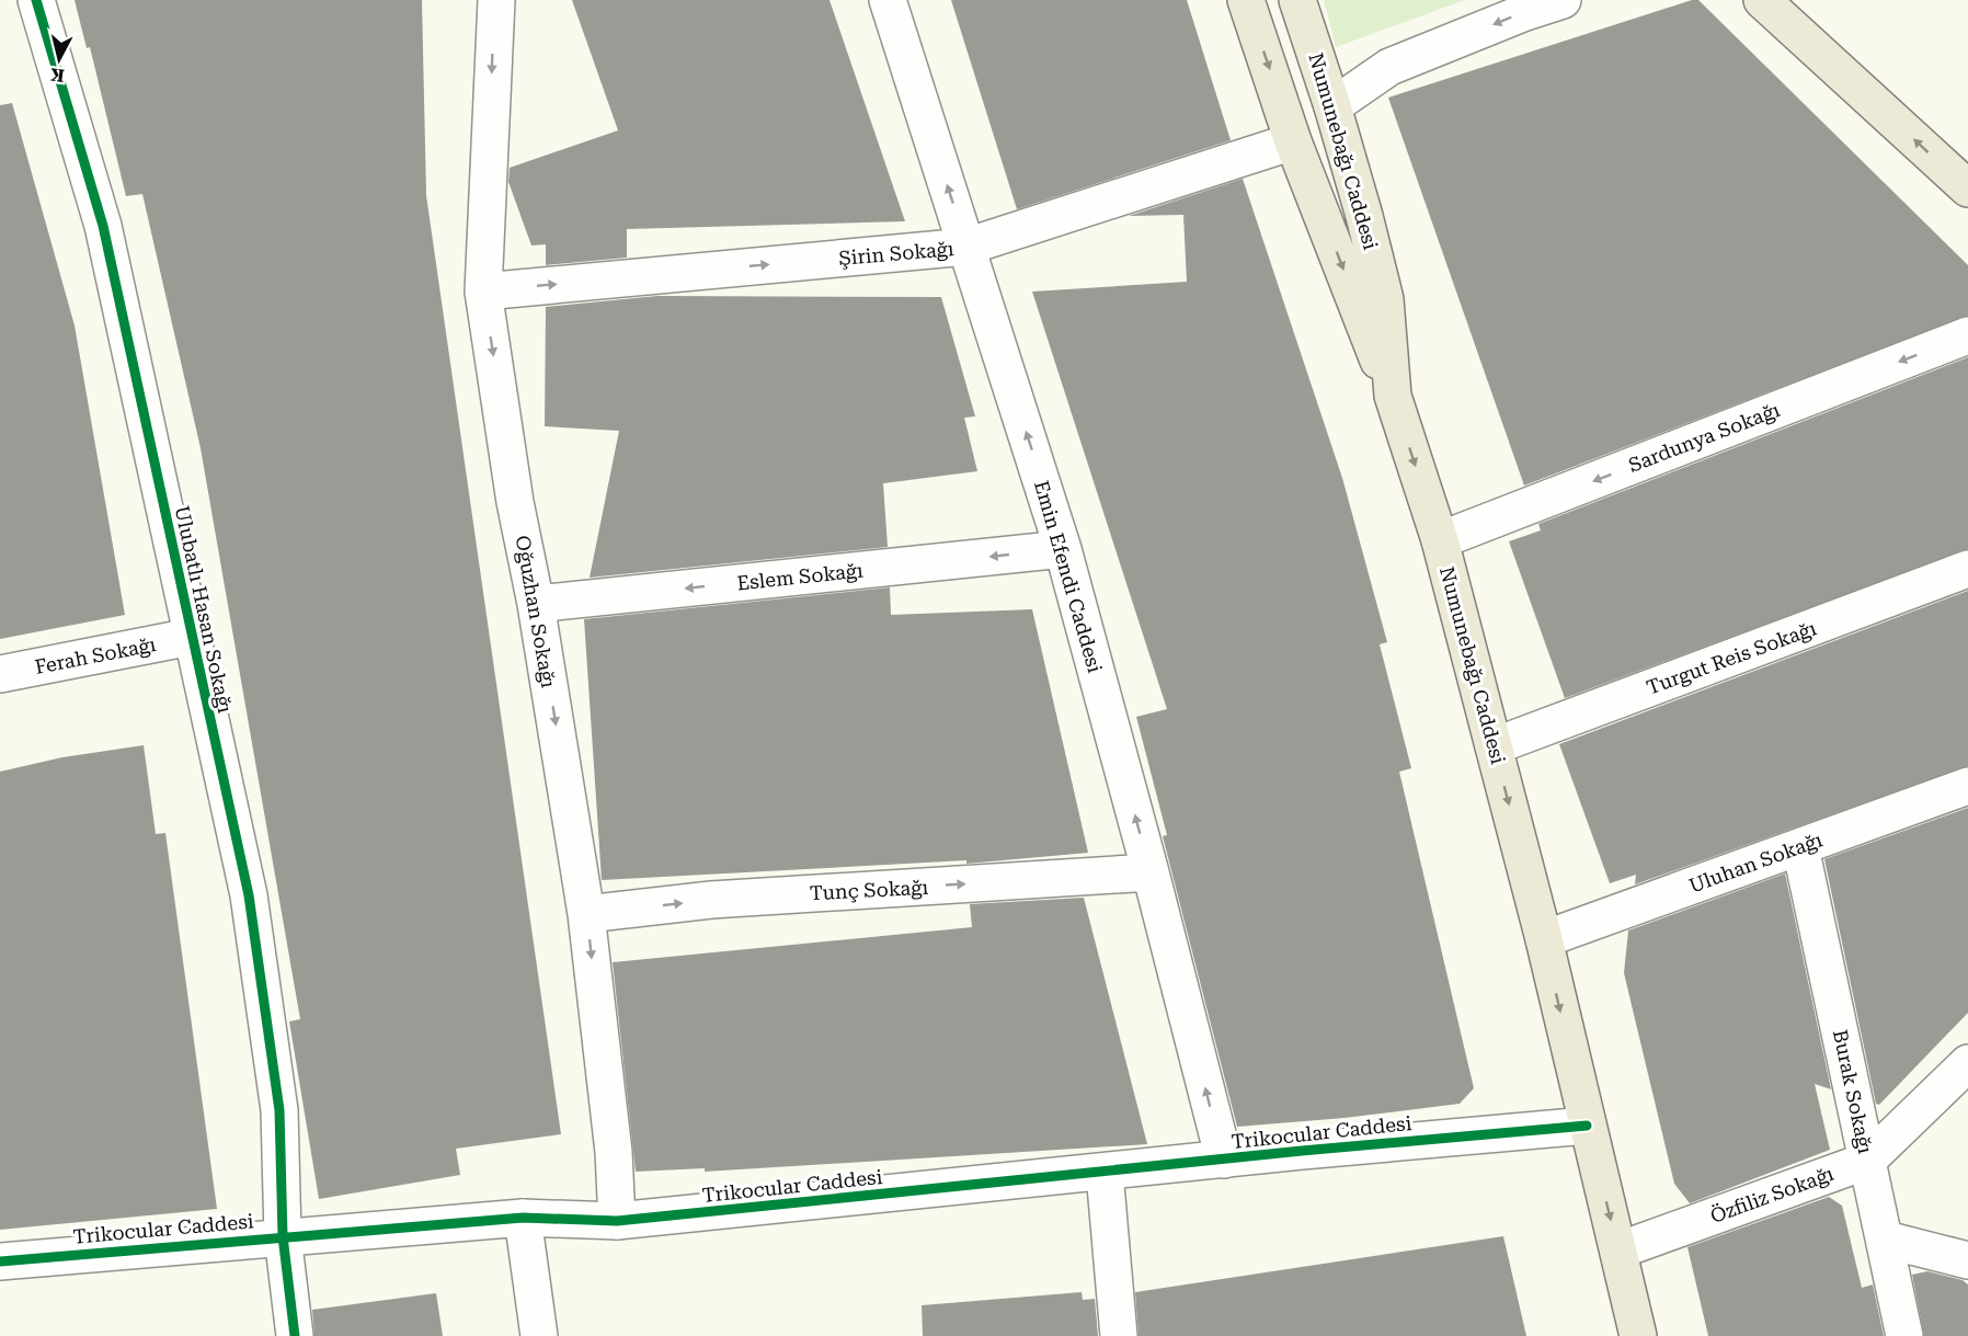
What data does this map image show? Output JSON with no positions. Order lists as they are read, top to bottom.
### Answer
{
  "streets": {
    "main road": ["Numunebağı Caddesi"],
    "street": [
      "Şirin Sokağı",
      "Sardunya Sokağı",
      "Eslem Sokağı",
      "Emin Efendi Caddesi",
      "Ulubatlı Hasan Sokağı",
      "Oğuzhan Sokağı",
      "Ferah Sokağı",
      "Turgut Reis Sokağı",
      "Uluhan Sokağı",
      "Tunç Sokağı",
      "Burak Sokağı",
      "Trikocular Caddesi",
      "Özfiliz Sokağı"
    ]
  },
  "crossings": [
    ["Numunebağı Caddesi", "Sardunya Sokağı"],
    ["Numunebağı Caddesi", "Turgut Reis Sokağı"],
    ["Numunebağı Caddesi", "Uluhan Sokağı"],
    ["Numunebağı Caddesi", "Trikocular Caddesi"],
    ["Numunebağı Caddesi", "Özfiliz Sokağı"],
    ["Şirin Sokağı", "Emin Efendi Caddesi"],
    ["Şirin Sokağı", "Oğuzhan Sokağı"],
    ["Eslem Sokağı", "Emin Efendi Caddesi"],
    ["Eslem Sokağı", "Oğuzhan Sokağı"],
    ["Emin Efendi Caddesi", "Tunç Sokağı"],
    ["Emin Efendi Caddesi", "Trikocular Caddesi"],
    ["Ulubatlı Hasan Sokağı", "Ferah Sokağı"],
    ["Ulubatlı Hasan Sokağı", "Trikocular Caddesi"],
    ["Oğuzhan Sokağı", "Tunç Sokağı"],
    ["Oğuzhan Sokağı", "Trikocular Caddesi"],
    ["Uluhan Sokağı", "Burak Sokağı"],
    ["Burak Sokağı", "Özfiliz Sokağı"]
  ],
  "one_way": [
    "Numunebağı Caddesi",
    "Şirin Sokağı",
    "Sardunya Sokağı",
    "Eslem Sokağı",
    "Emin Efendi Caddesi",
    "Oğuzhan Sokağı",
    "Tunç Sokağı"
  ],
  "north": "bottom"
}
